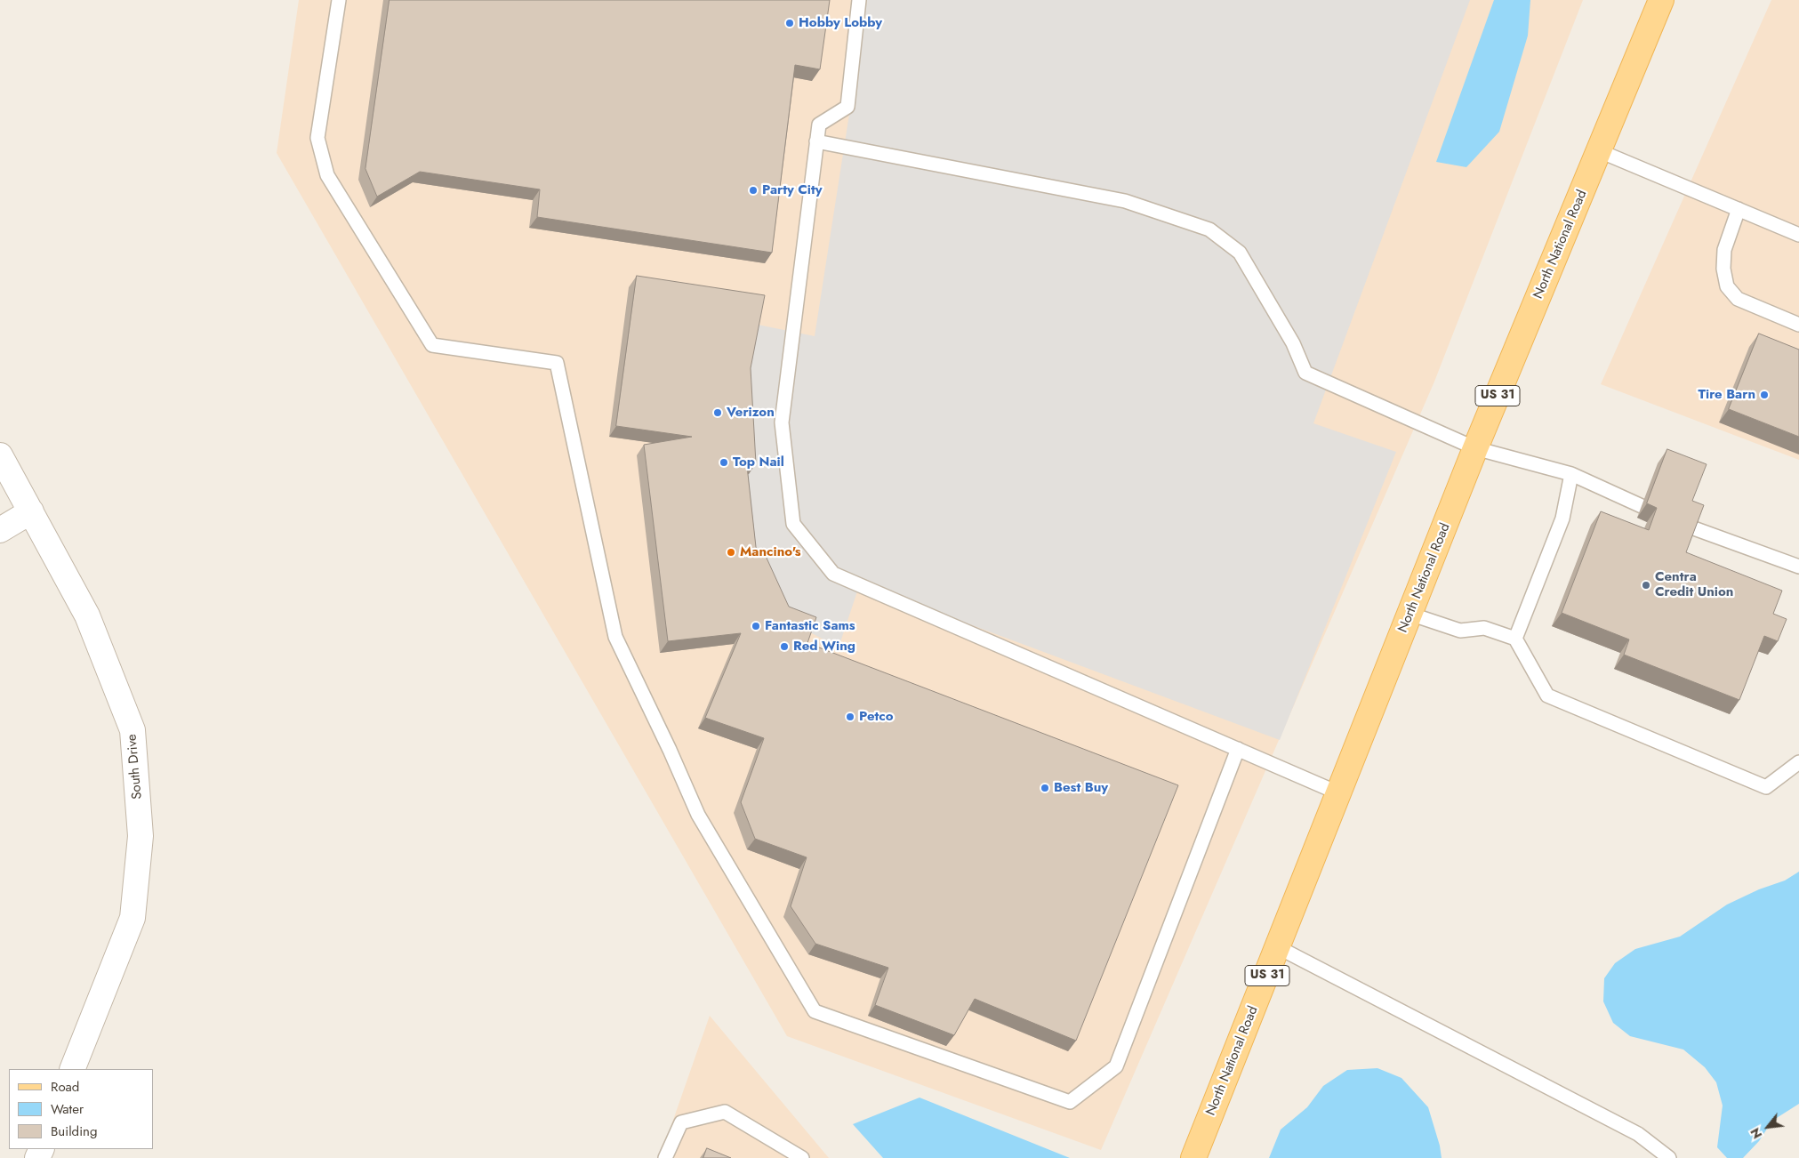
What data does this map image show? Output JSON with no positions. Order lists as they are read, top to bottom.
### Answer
{
  "streets": {
    "main road": ["North National Road", "US 31"],
    "street": ["South Drive"]
  },
  "places": [
    "Hobby Lobby",
    "Party City",
    "Tire Barn",
    "Verizon",
    "Top Nail",
    "Mancino's",
    "Centra Credit Union",
    "Fantastic Sams",
    "Red Wing",
    "Petco",
    "Best Buy"
  ],
  "legend": ["Road", "Water", "Building"],
  "north": "bottom left"
}
